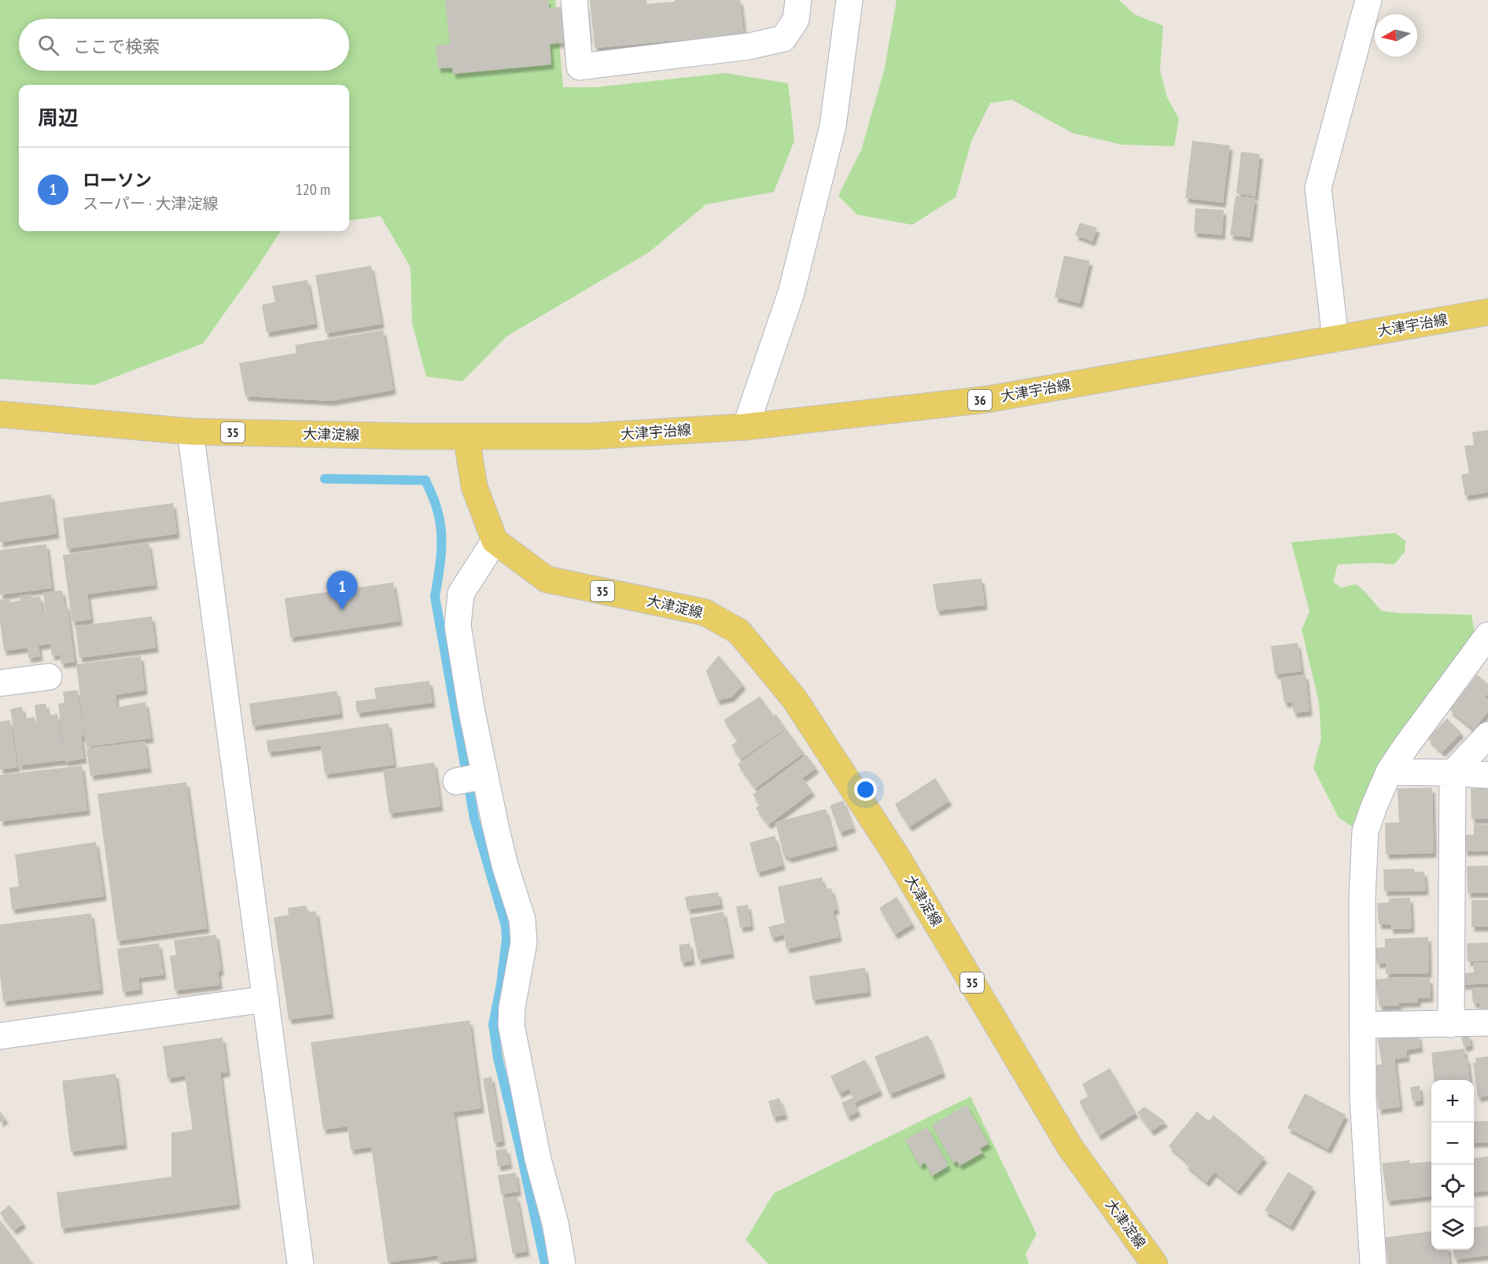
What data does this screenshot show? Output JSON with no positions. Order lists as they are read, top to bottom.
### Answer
{
  "streets": {
    "main road": [
      "大津宇治線",
      "36",
      "35",
      "大津淀線"
    ]
  },
  "crossings": [
    ["大津宇治線", "大津淀線"]
  ],
  "north": "left",
  "page": {
    "search": "ここで検索",
    "heading": "周辺",
    "list": [
      {
        "mark": "1",
        "name": "ローソン",
        "note": "スーパー · 大津淀線",
        "value": "120 m"
      }
    ],
    "pins": "1",
    "map_buttons": ["+", "−"]
  }
}
